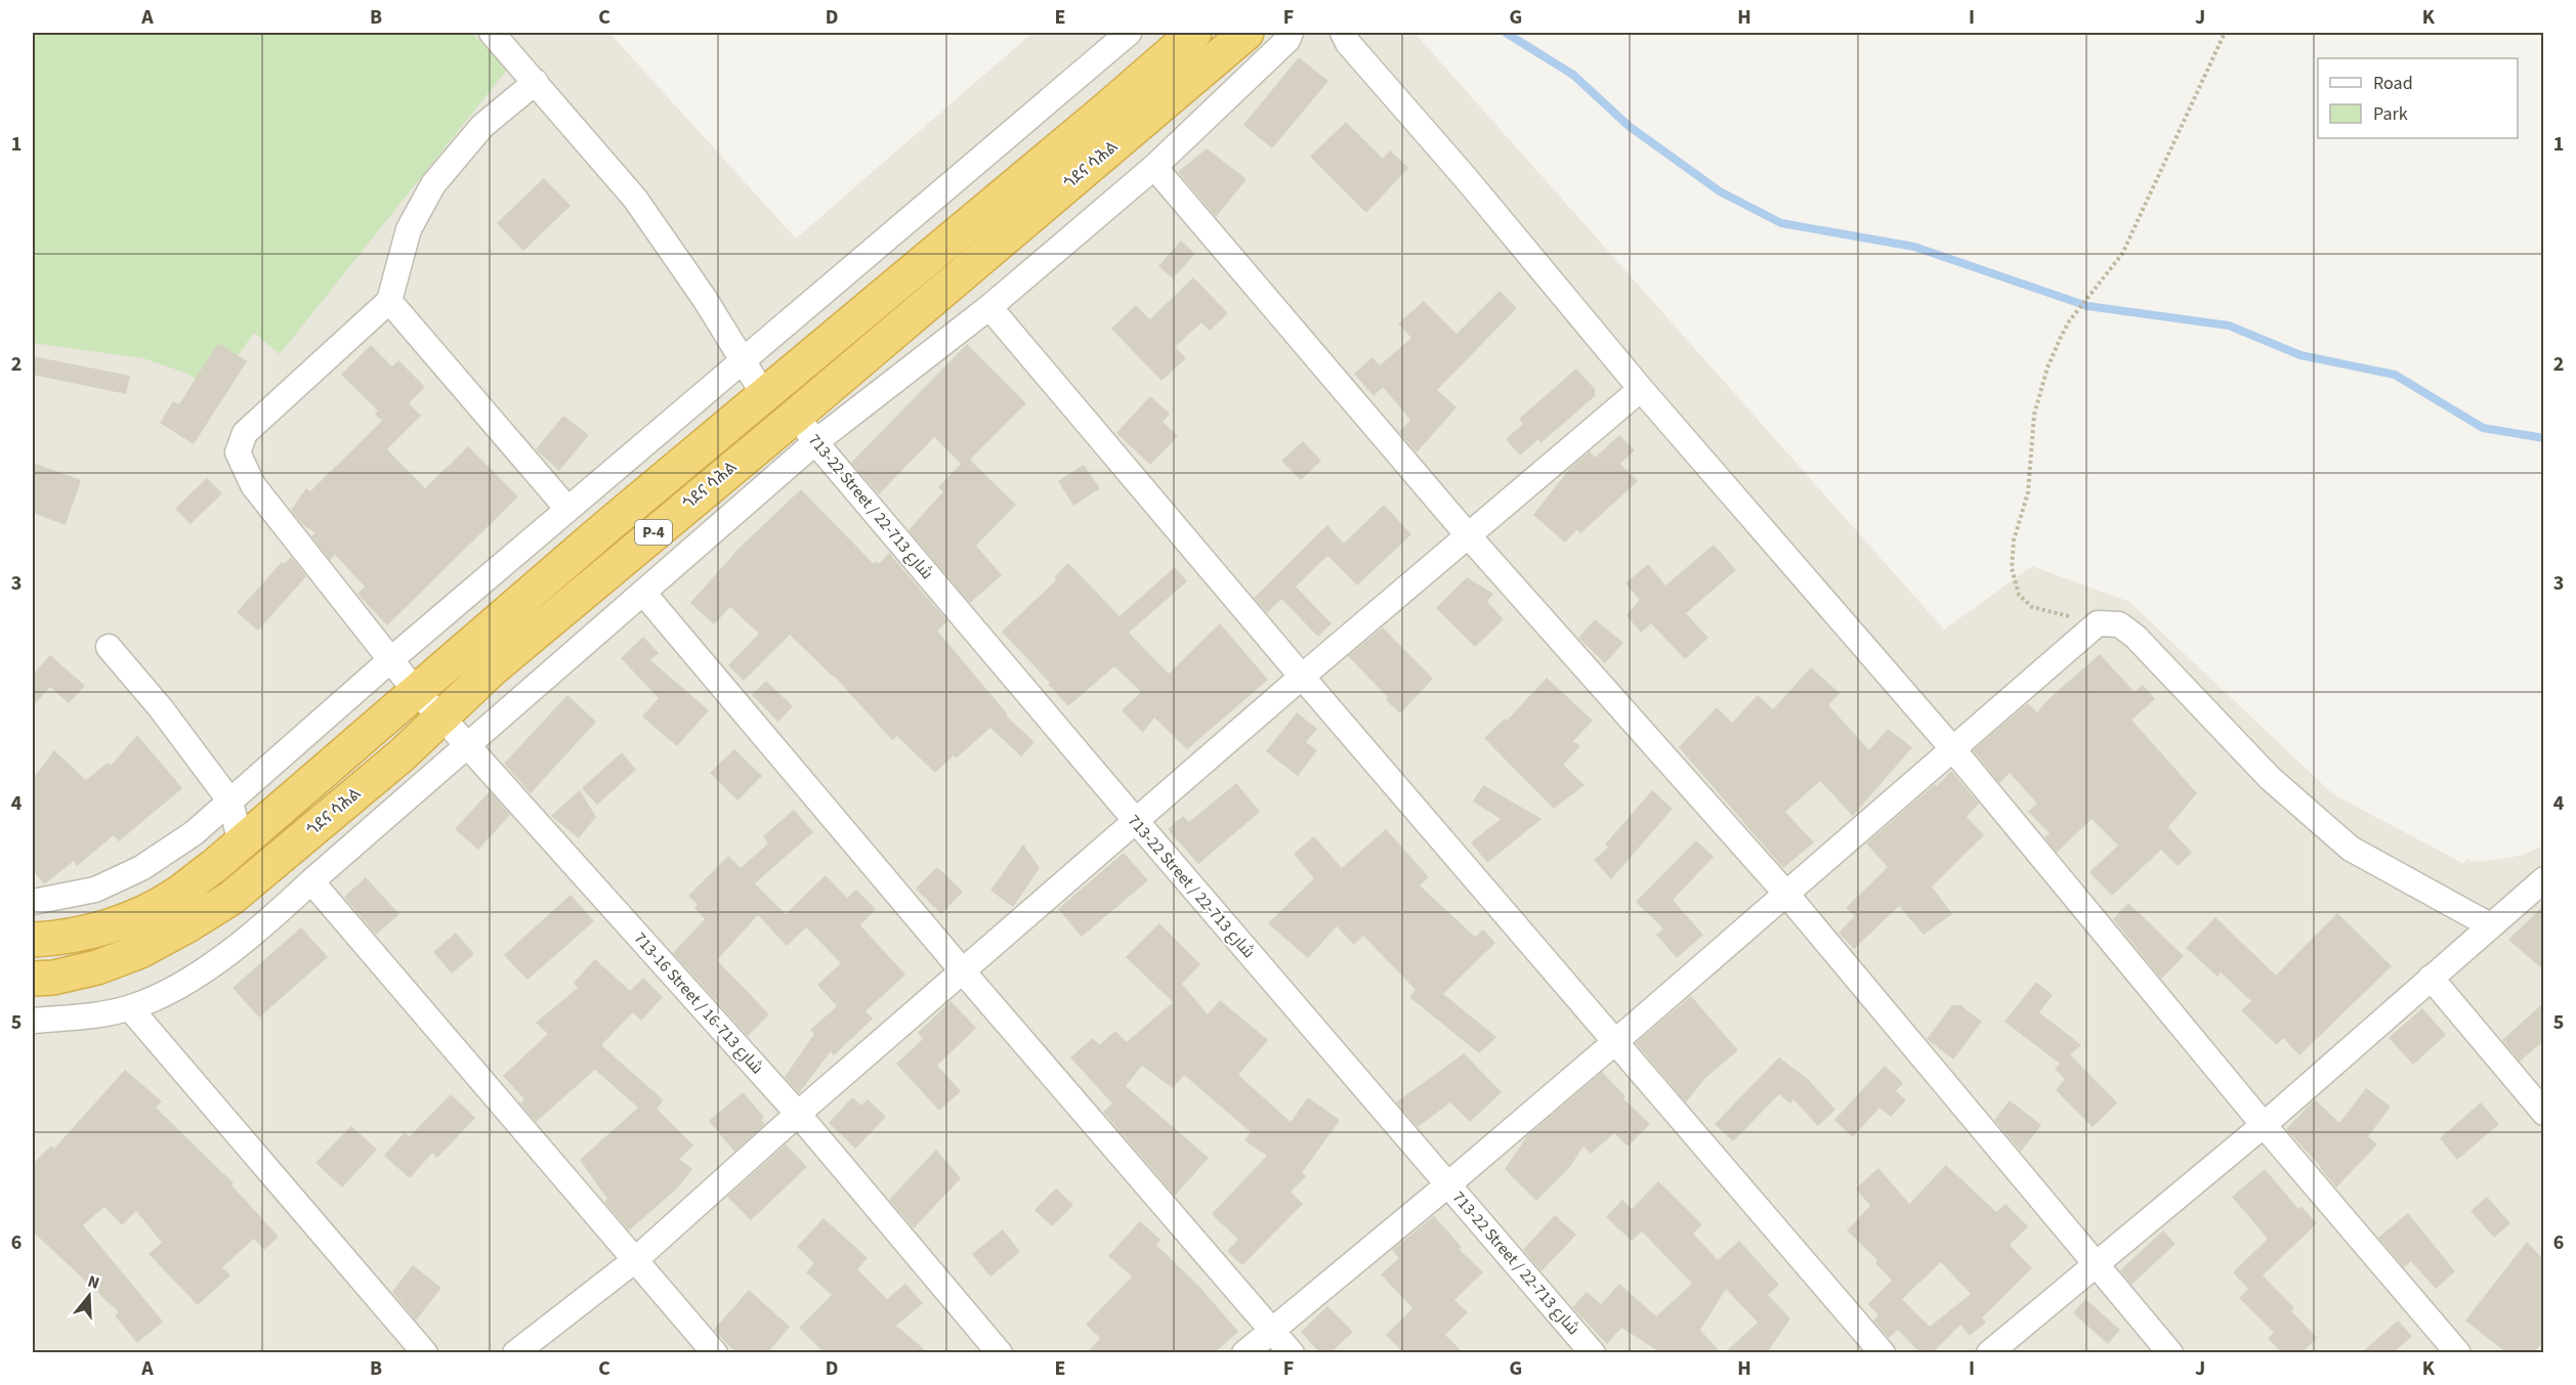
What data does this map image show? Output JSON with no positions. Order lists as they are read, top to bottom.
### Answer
{
  "streets": {
    "highway": ["ጎደና ሳሕል", "P-4"],
    "street": ["713-22 Street / شارع 713-22", "713-16 Street / شارع 713-16"]
  },
  "crossings": [
    ["ጎደና ሳሕል", "713-22 Street / شارع 713-22"],
    ["ጎደና ሳሕል", "713-16 Street / شارع 713-16"]
  ],
  "legend": ["Road", "Park"],
  "north": "top",
  "grid": {
    "columns": [
      "A",
      "B",
      "C",
      "D",
      "E",
      "F",
      "G",
      "H",
      "I",
      "J",
      "K"
    ],
    "rows": [
      "1",
      "2",
      "3",
      "4",
      "5",
      "6"
    ]
  }
}
